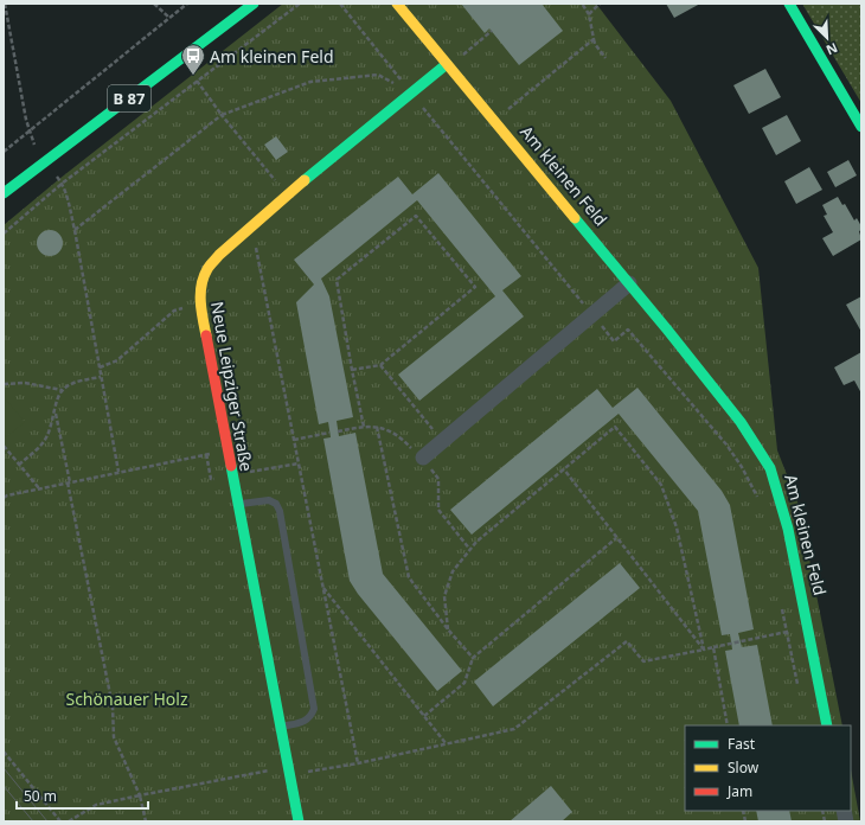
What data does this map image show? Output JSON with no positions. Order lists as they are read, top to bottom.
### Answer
{
  "streets": {
    "street": ["B 87", "Am kleinen Feld", "Neue Leipziger Straße"]
  },
  "crossings": [
    ["Am kleinen Feld", "Neue Leipziger Straße"]
  ],
  "parks": ["Schönauer Holz"],
  "places": {
    "bus stop": ["Am kleinen Feld"]
  },
  "legend": ["Fast", "Slow", "Jam"],
  "scale_bar": "50 m",
  "north": "bottom right"
}
